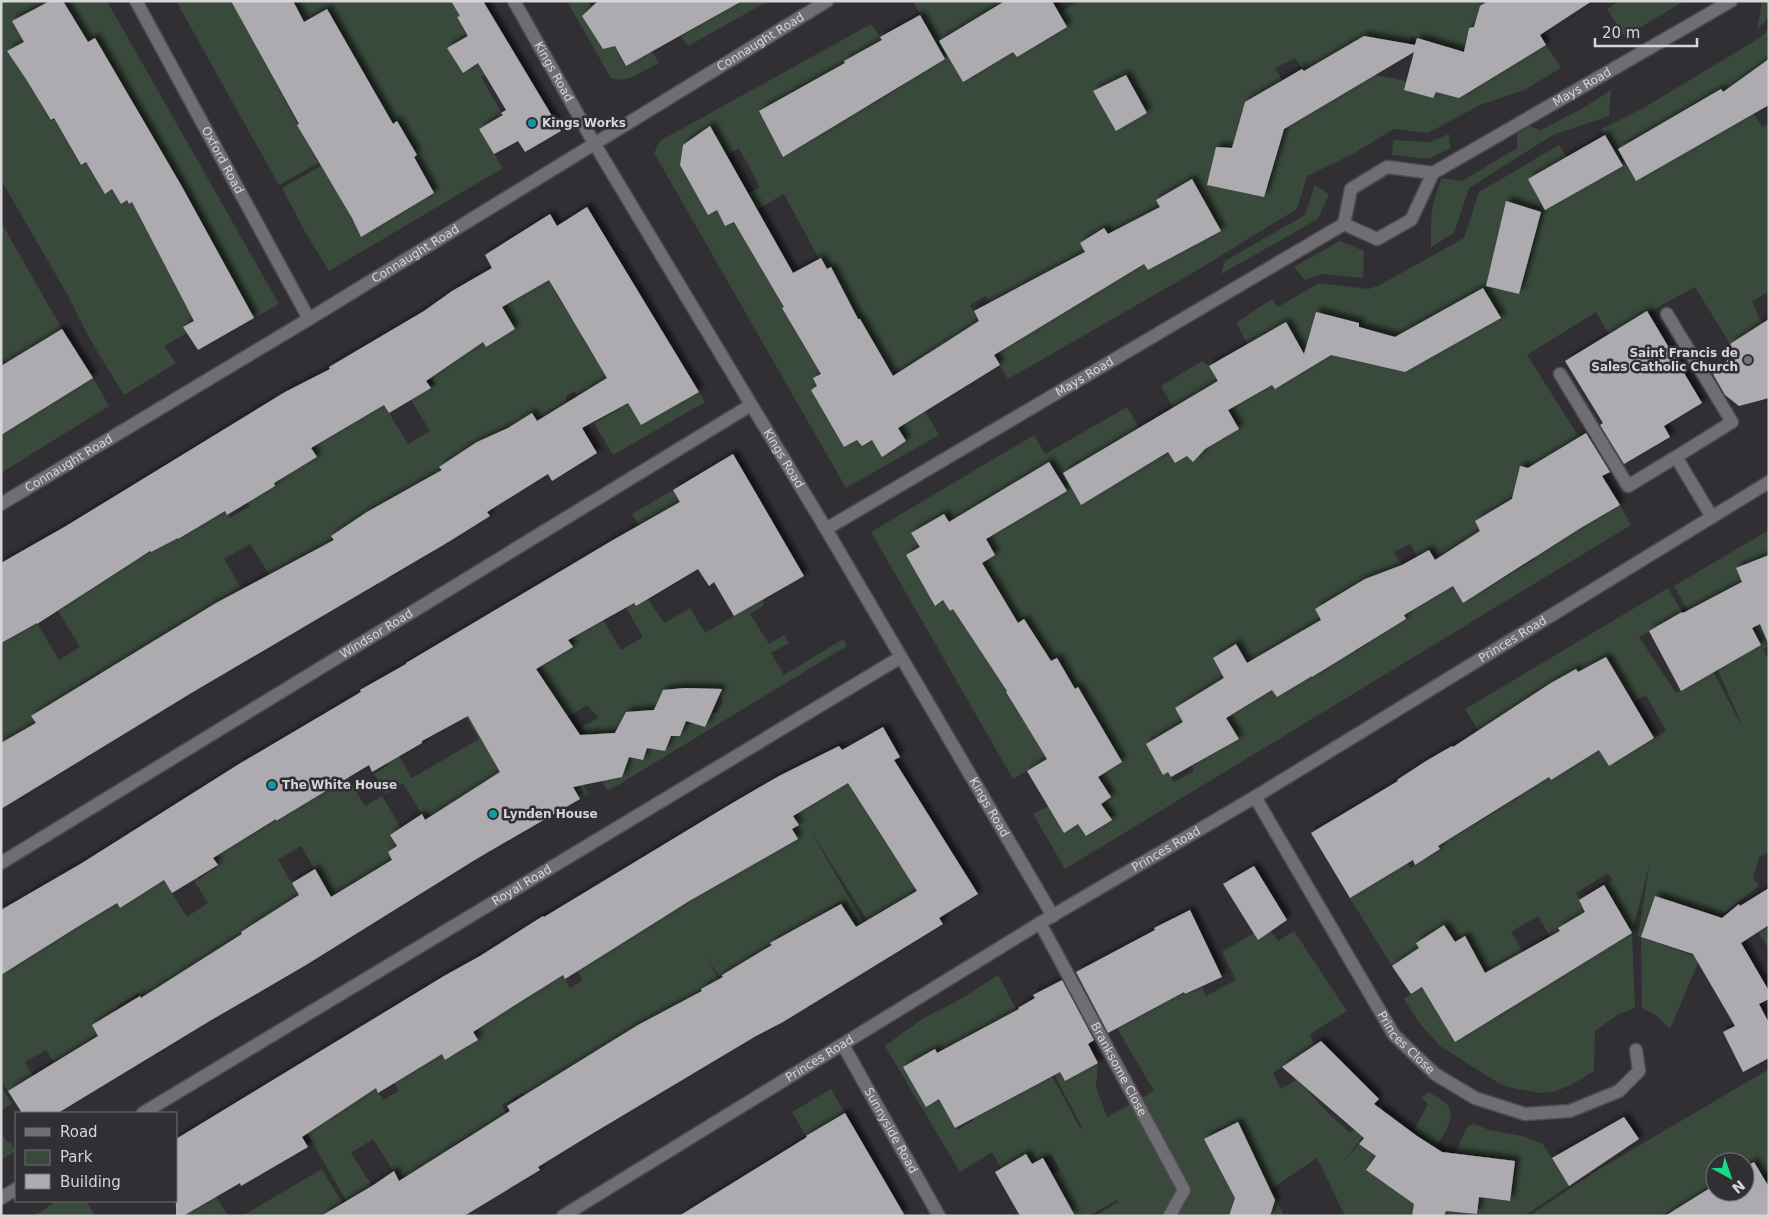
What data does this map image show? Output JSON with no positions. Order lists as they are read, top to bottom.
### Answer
{
  "streets": {
    "street": [
      "Connaught Road",
      "Kings Road",
      "Mays Road",
      "Oxford Road",
      "Windsor Road",
      "Princes Road",
      "Royal Road",
      "Princes Close",
      "Branksome Close",
      "Sunnyside Road"
    ]
  },
  "crossings": [
    ["Connaught Road", "Kings Road"],
    ["Connaught Road", "Oxford Road"],
    ["Kings Road", "Mays Road"],
    ["Kings Road", "Windsor Road"],
    ["Kings Road", "Princes Road"],
    ["Kings Road", "Royal Road"],
    ["Princes Road", "Princes Close"],
    ["Princes Road", "Branksome Close"],
    ["Princes Road", "Sunnyside Road"]
  ],
  "places": [
    "Kings Works",
    "Saint Francis de Sales Catholic Church",
    "The White House",
    "Lynden House"
  ],
  "legend": ["Road", "Park", "Building"],
  "scale_bar": "20 m",
  "north": "bottom right"
}
